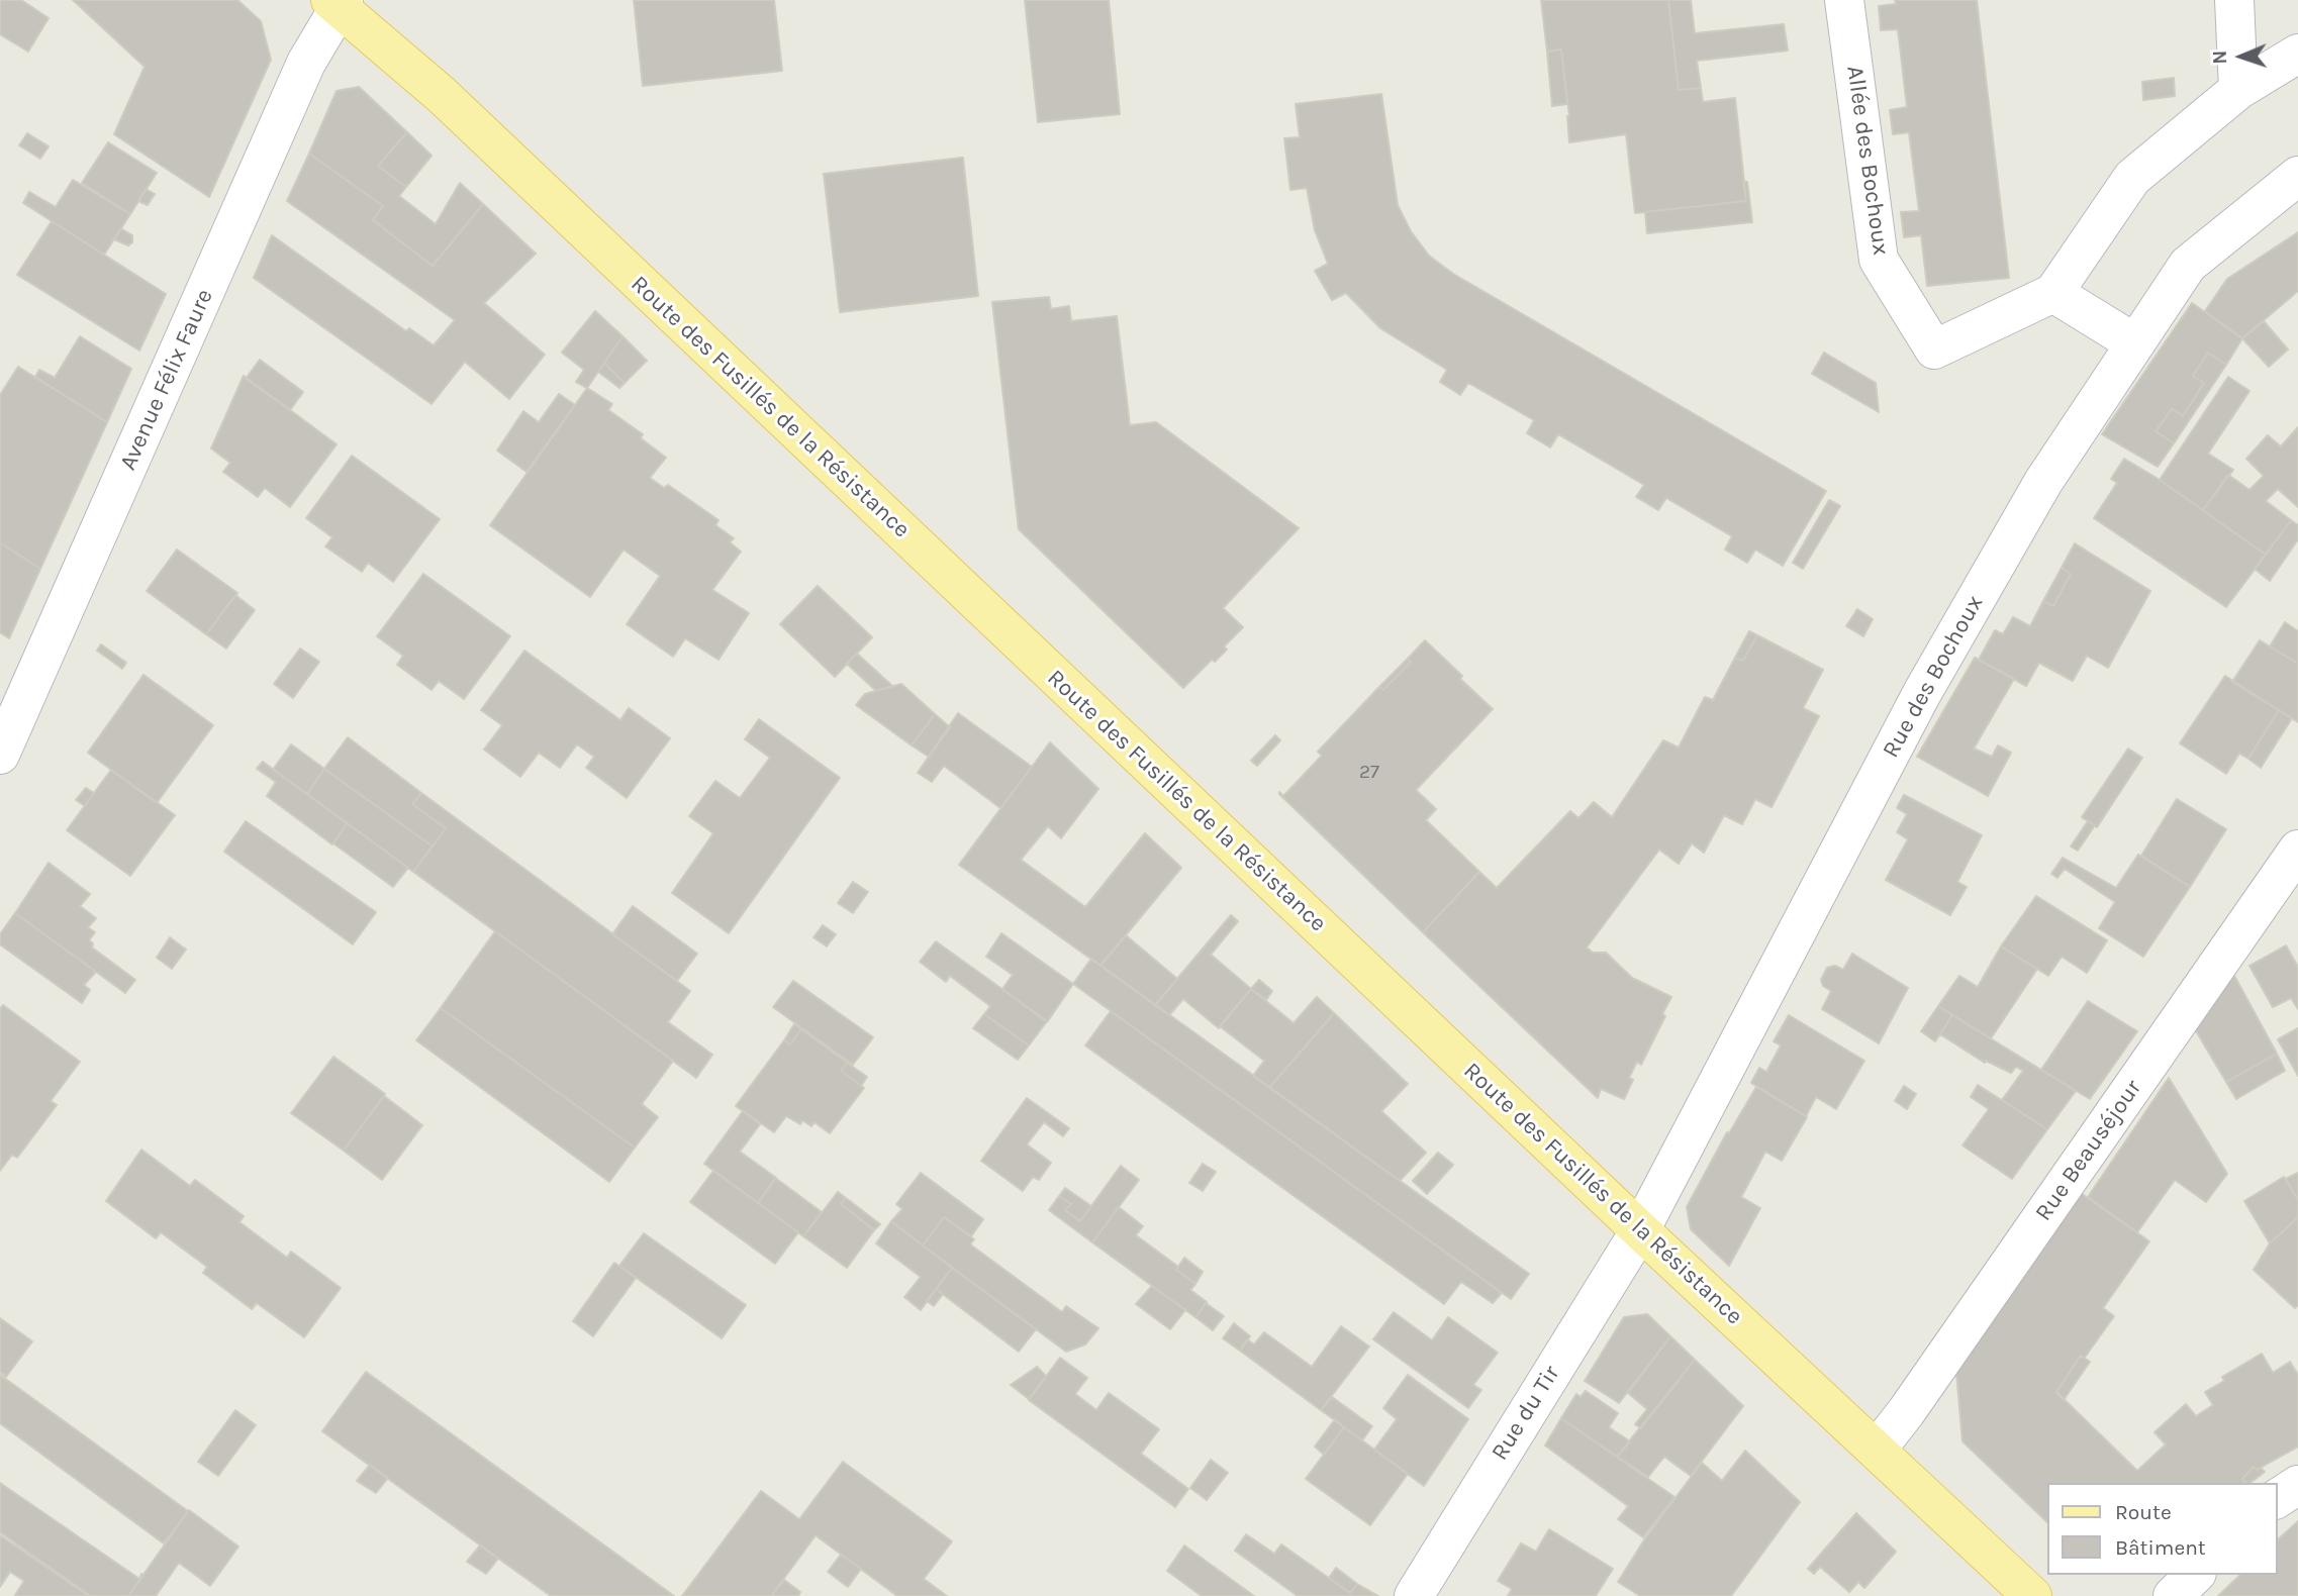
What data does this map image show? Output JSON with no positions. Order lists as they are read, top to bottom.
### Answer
{
  "streets": {
    "main road": ["Route des Fusillés de la Résistance"],
    "street": [
      "Allée des Bochoux",
      "Avenue Félix Faure",
      "Rue des Bochoux",
      "Rue Beauséjour",
      "Rue du Tir"
    ]
  },
  "crossings": [
    ["Avenue Félix Faure", "Route des Fusillés de la Résistance"],
    ["Route des Fusillés de la Résistance", "Rue des Bochoux"],
    ["Route des Fusillés de la Résistance", "Rue Beauséjour"],
    ["Route des Fusillés de la Résistance", "Rue du Tir"],
    ["Rue des Bochoux", "Rue du Tir"]
  ],
  "house_numbers": ["27"],
  "legend": ["Route", "Bâtiment"],
  "north": "left"
}
